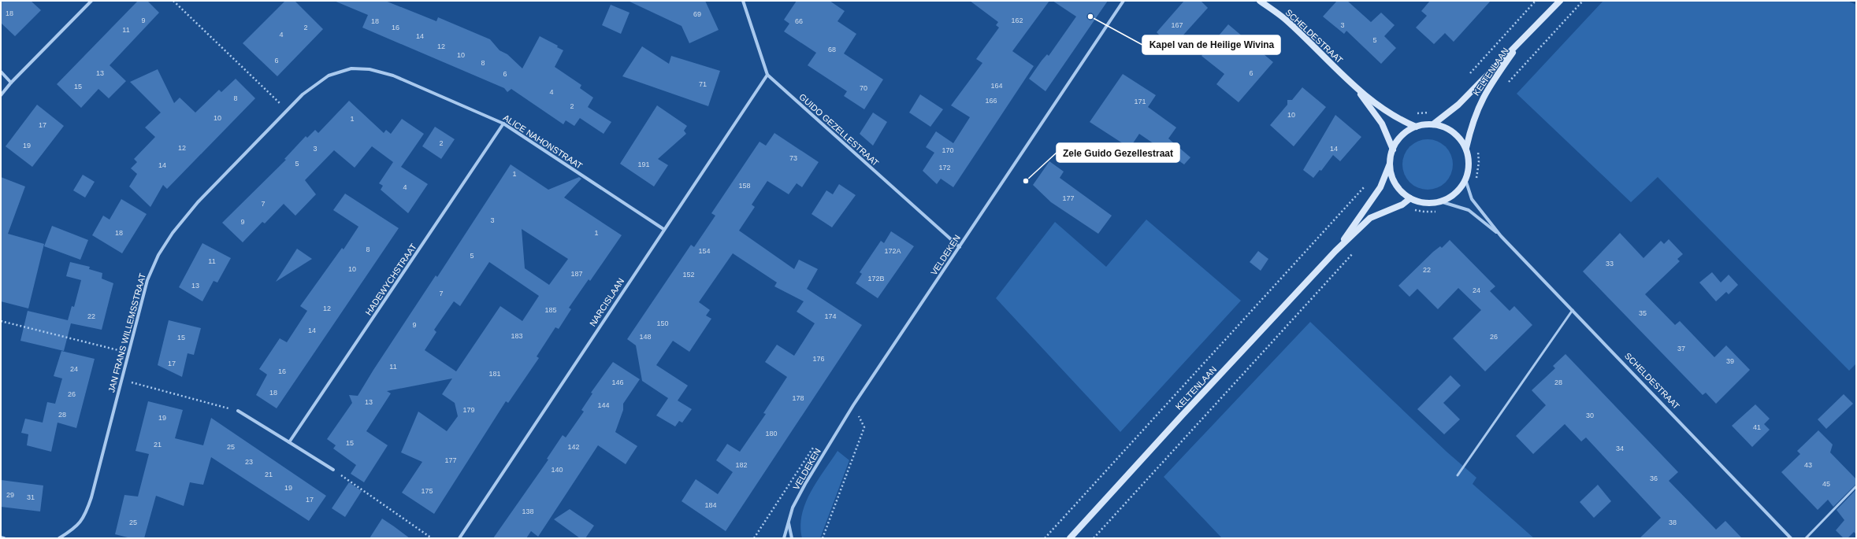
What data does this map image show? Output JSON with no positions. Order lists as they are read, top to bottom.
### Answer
{
  "streets": {
    "main road": ["SCHELDESTRAAT", "KELTENLAAN"],
    "street": [
      "GUIDO GEZELLESTRAAT",
      "ALICE NAHONSTRAAT",
      "VELDEKEN",
      "HADEWYCHSTRAAT",
      "NARCISLAAN",
      "JAN FRANS WILLEMSSTRAAT"
    ]
  },
  "crossings": [
    ["SCHELDESTRAAT", "KELTENLAAN"],
    ["GUIDO GEZELLESTRAAT", "VELDEKEN"],
    ["GUIDO GEZELLESTRAAT", "NARCISLAAN"],
    ["ALICE NAHONSTRAAT", "HADEWYCHSTRAAT"],
    ["ALICE NAHONSTRAAT", "NARCISLAAN"],
    ["ALICE NAHONSTRAAT", "JAN FRANS WILLEMSSTRAAT"]
  ],
  "places": ["Kapel van de Heilige Wivina", "Zele Guido Gezellestraat"],
  "house_numbers": [
    "18",
    "69",
    "9",
    "162",
    "18",
    "66",
    "167",
    "3",
    "2",
    "16",
    "11",
    "4",
    "14",
    "5",
    "12",
    "68",
    "10",
    "6",
    "8",
    "13",
    "6",
    "6",
    "71",
    "164",
    "15",
    "70",
    "4",
    "8",
    "166",
    "171",
    "2",
    "10",
    "10",
    "1",
    "17",
    "2",
    "19",
    "12",
    "3",
    "14",
    "170",
    "73",
    "5",
    "191",
    "14",
    "172",
    "1",
    "158",
    "4",
    "177",
    "7",
    "3",
    "9",
    "18",
    "1",
    "8",
    "154",
    "172A",
    "5",
    "11",
    "33",
    "10",
    "22",
    "187",
    "152",
    "172B",
    "13",
    "24",
    "7",
    "12",
    "185",
    "35",
    "22",
    "174",
    "150",
    "9",
    "14",
    "183",
    "148",
    "26",
    "15",
    "37",
    "176",
    "39",
    "17",
    "11",
    "24",
    "16",
    "181",
    "146",
    "28",
    "18",
    "26",
    "178",
    "13",
    "144",
    "179",
    "28",
    "30",
    "19",
    "41",
    "180",
    "15",
    "21",
    "25",
    "142",
    "34",
    "177",
    "23",
    "182",
    "43",
    "140",
    "21",
    "36",
    "45",
    "19",
    "175",
    "29",
    "31",
    "17",
    "184",
    "138",
    "25",
    "38"
  ]
}
